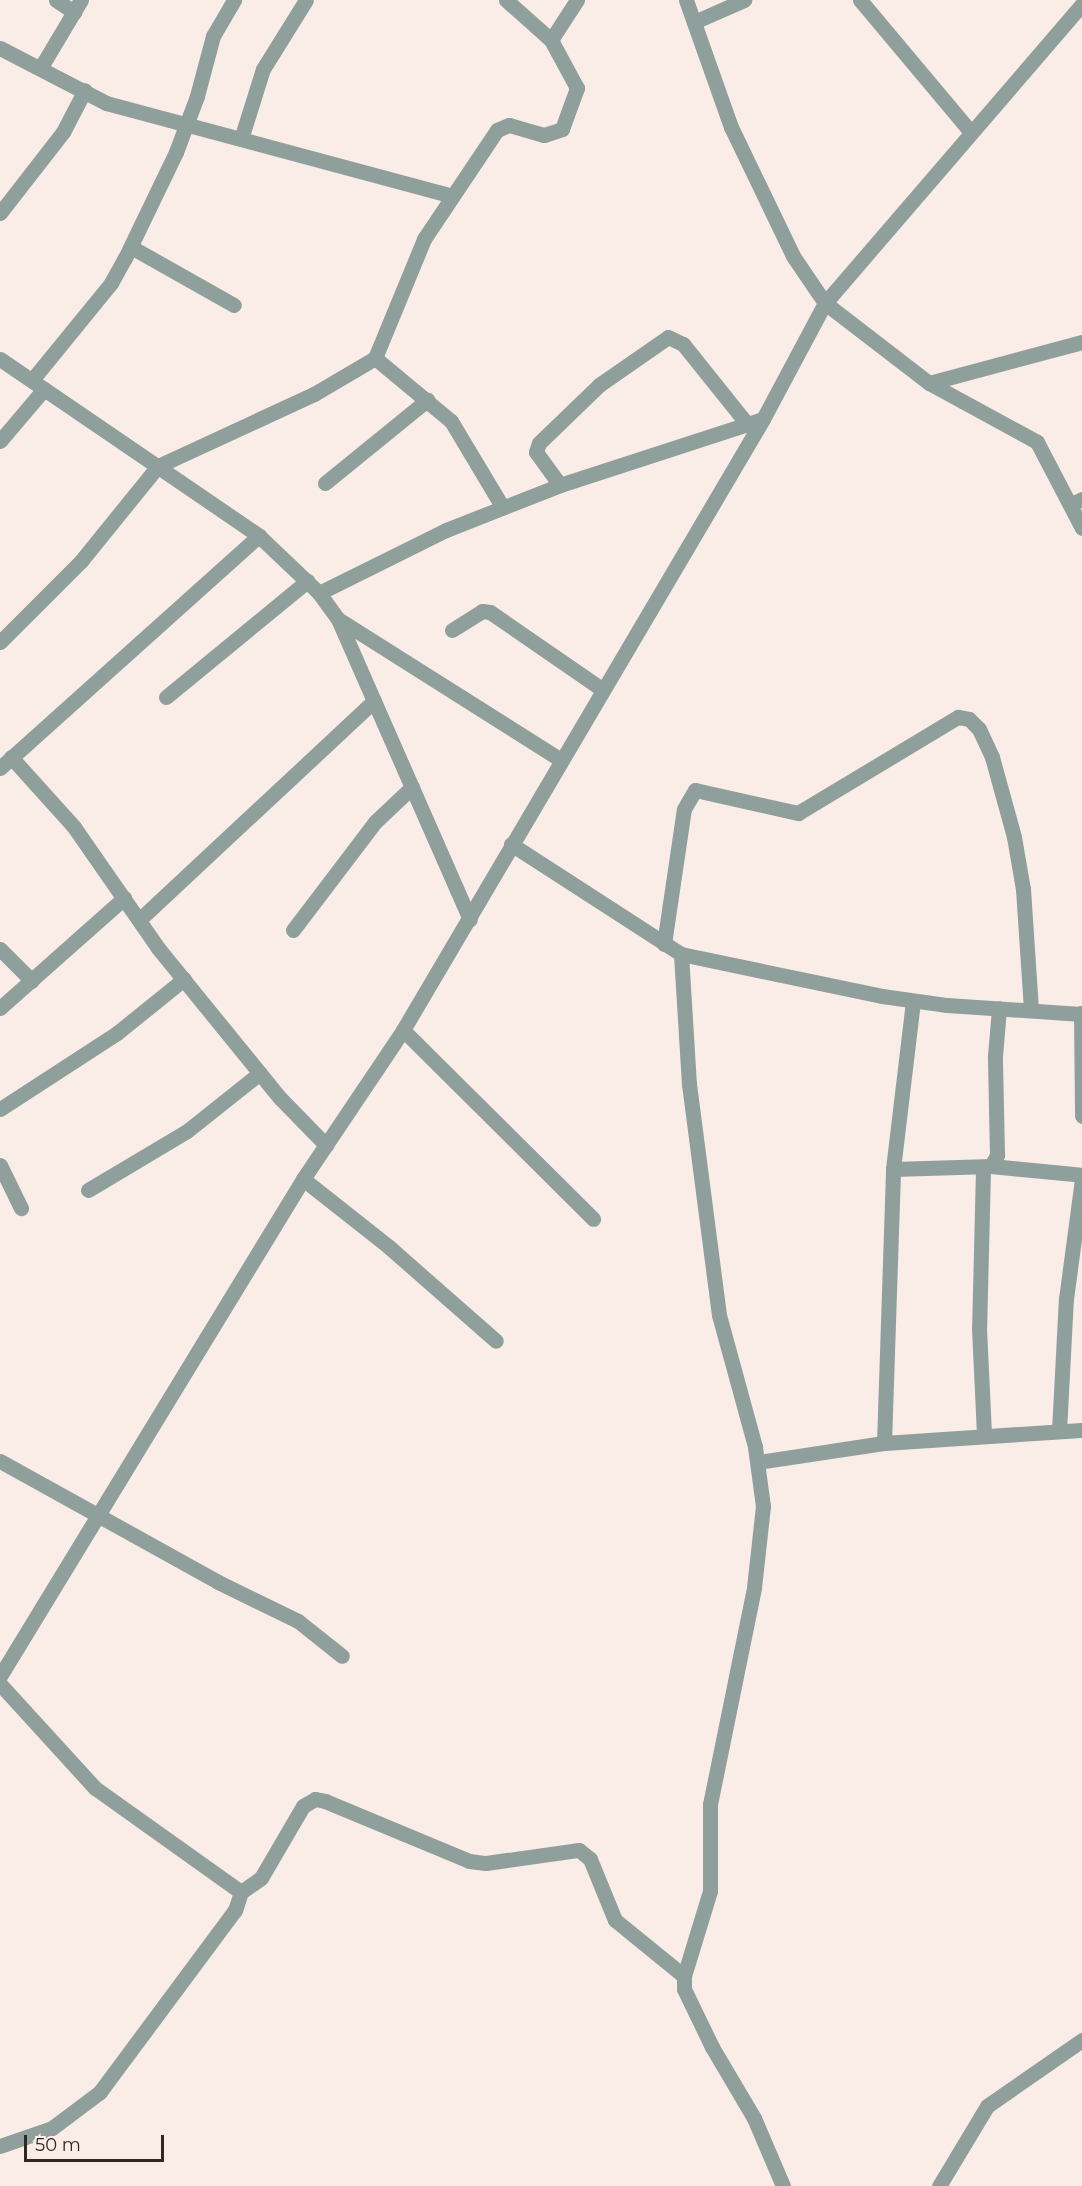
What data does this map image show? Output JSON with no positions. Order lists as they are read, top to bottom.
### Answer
{
  "scale_bar": "50 m"
}
